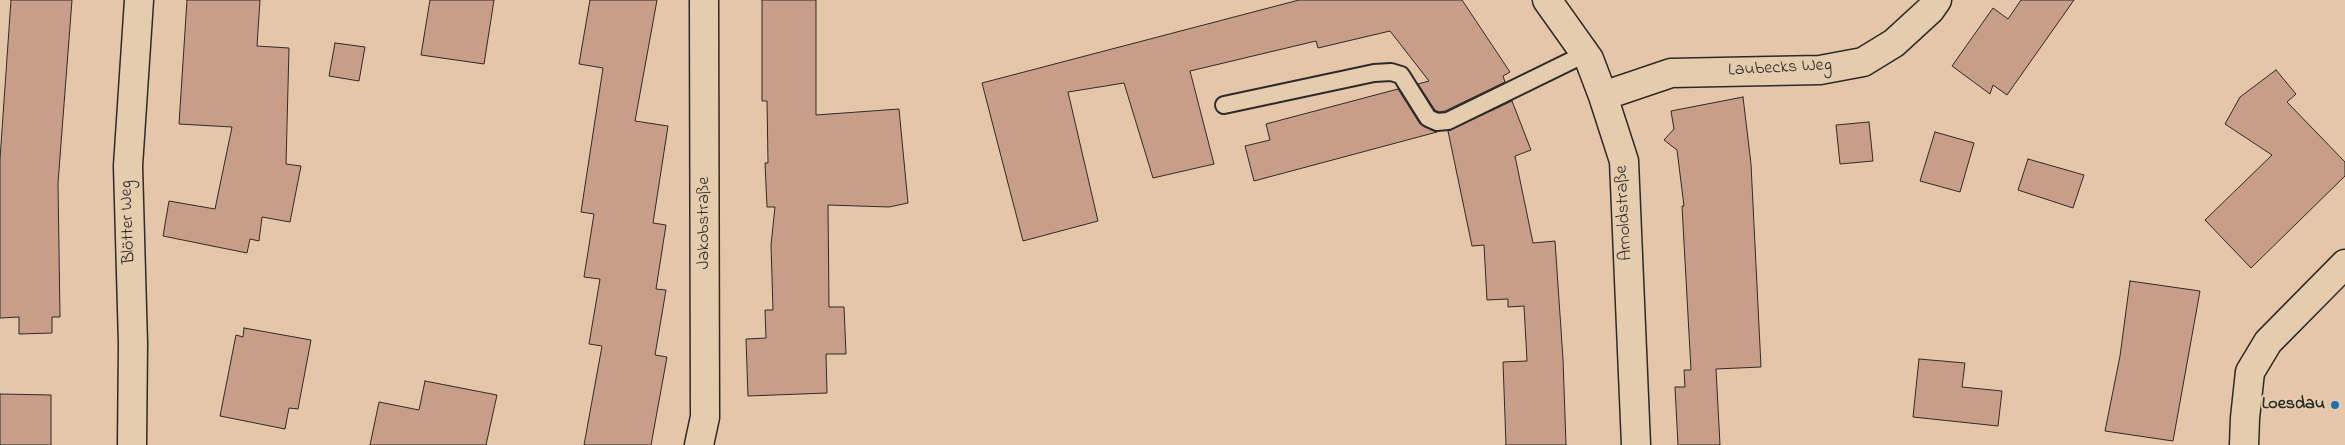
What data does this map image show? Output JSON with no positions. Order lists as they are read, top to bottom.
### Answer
{
  "streets": {
    "street": [
      "Laubecks Weg",
      "Arnoldstraße",
      "Blötter Weg",
      "Jakobstraße"
    ]
  },
  "crossings": [
    ["Laubecks Weg", "Arnoldstraße"]
  ],
  "places": ["Loesdau"]
}
